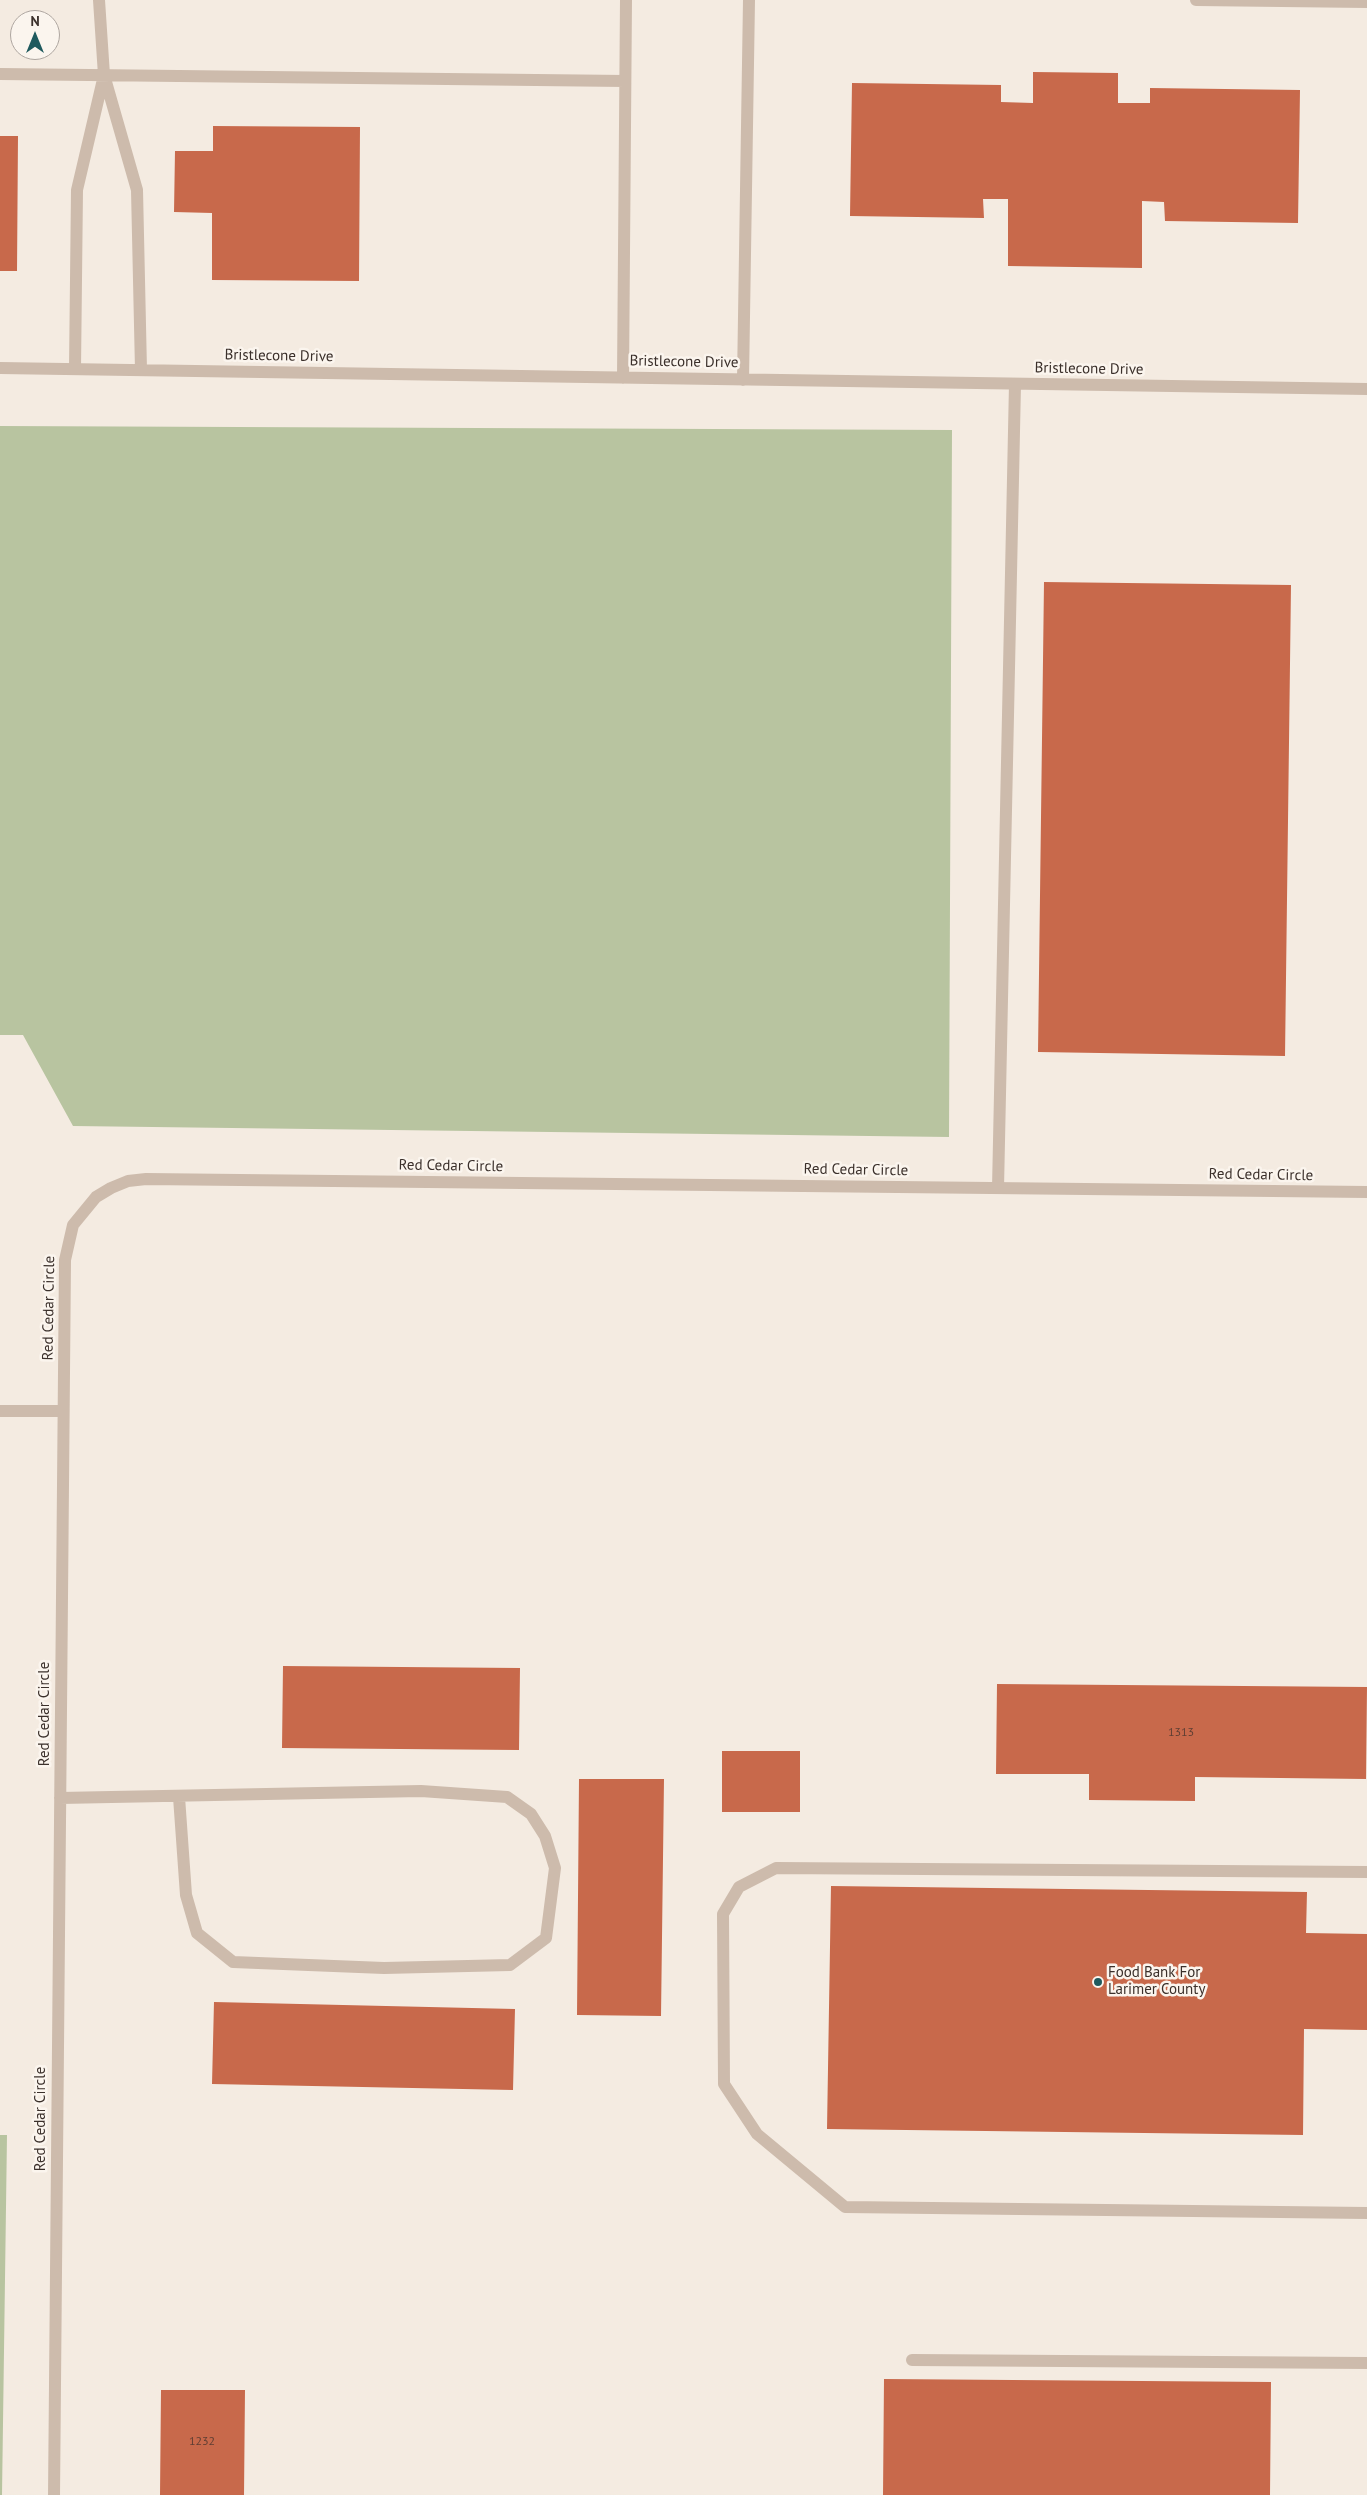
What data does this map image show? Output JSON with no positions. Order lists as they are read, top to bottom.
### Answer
{
  "streets": {
    "street": ["Bristlecone Drive", "Red Cedar Circle"]
  },
  "places": ["Food Bank For Larimer County"],
  "house_numbers": ["1313", "1232"],
  "north": "top"
}
